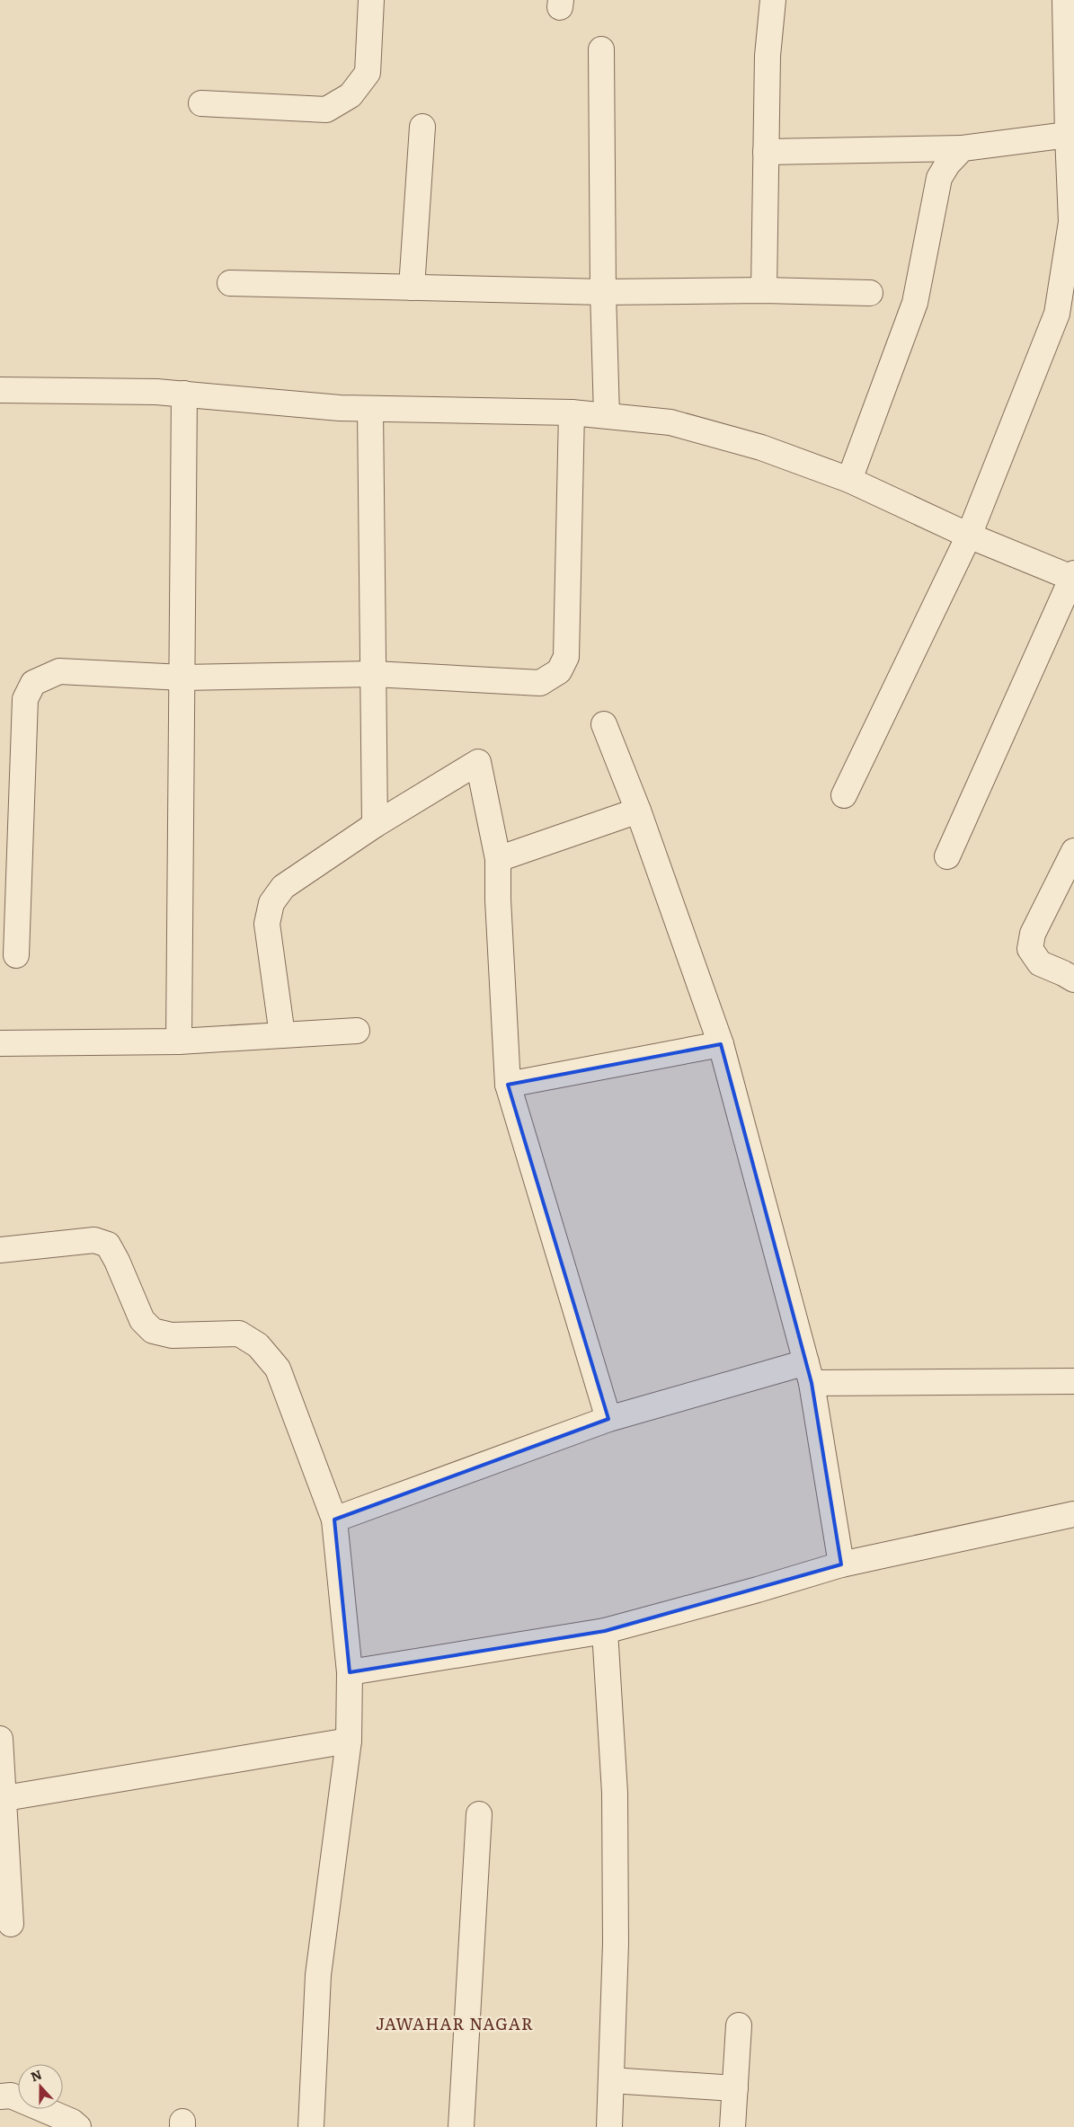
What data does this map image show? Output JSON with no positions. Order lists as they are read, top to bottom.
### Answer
{
  "districts": ["JAWAHAR NAGAR"],
  "north": "top"
}
